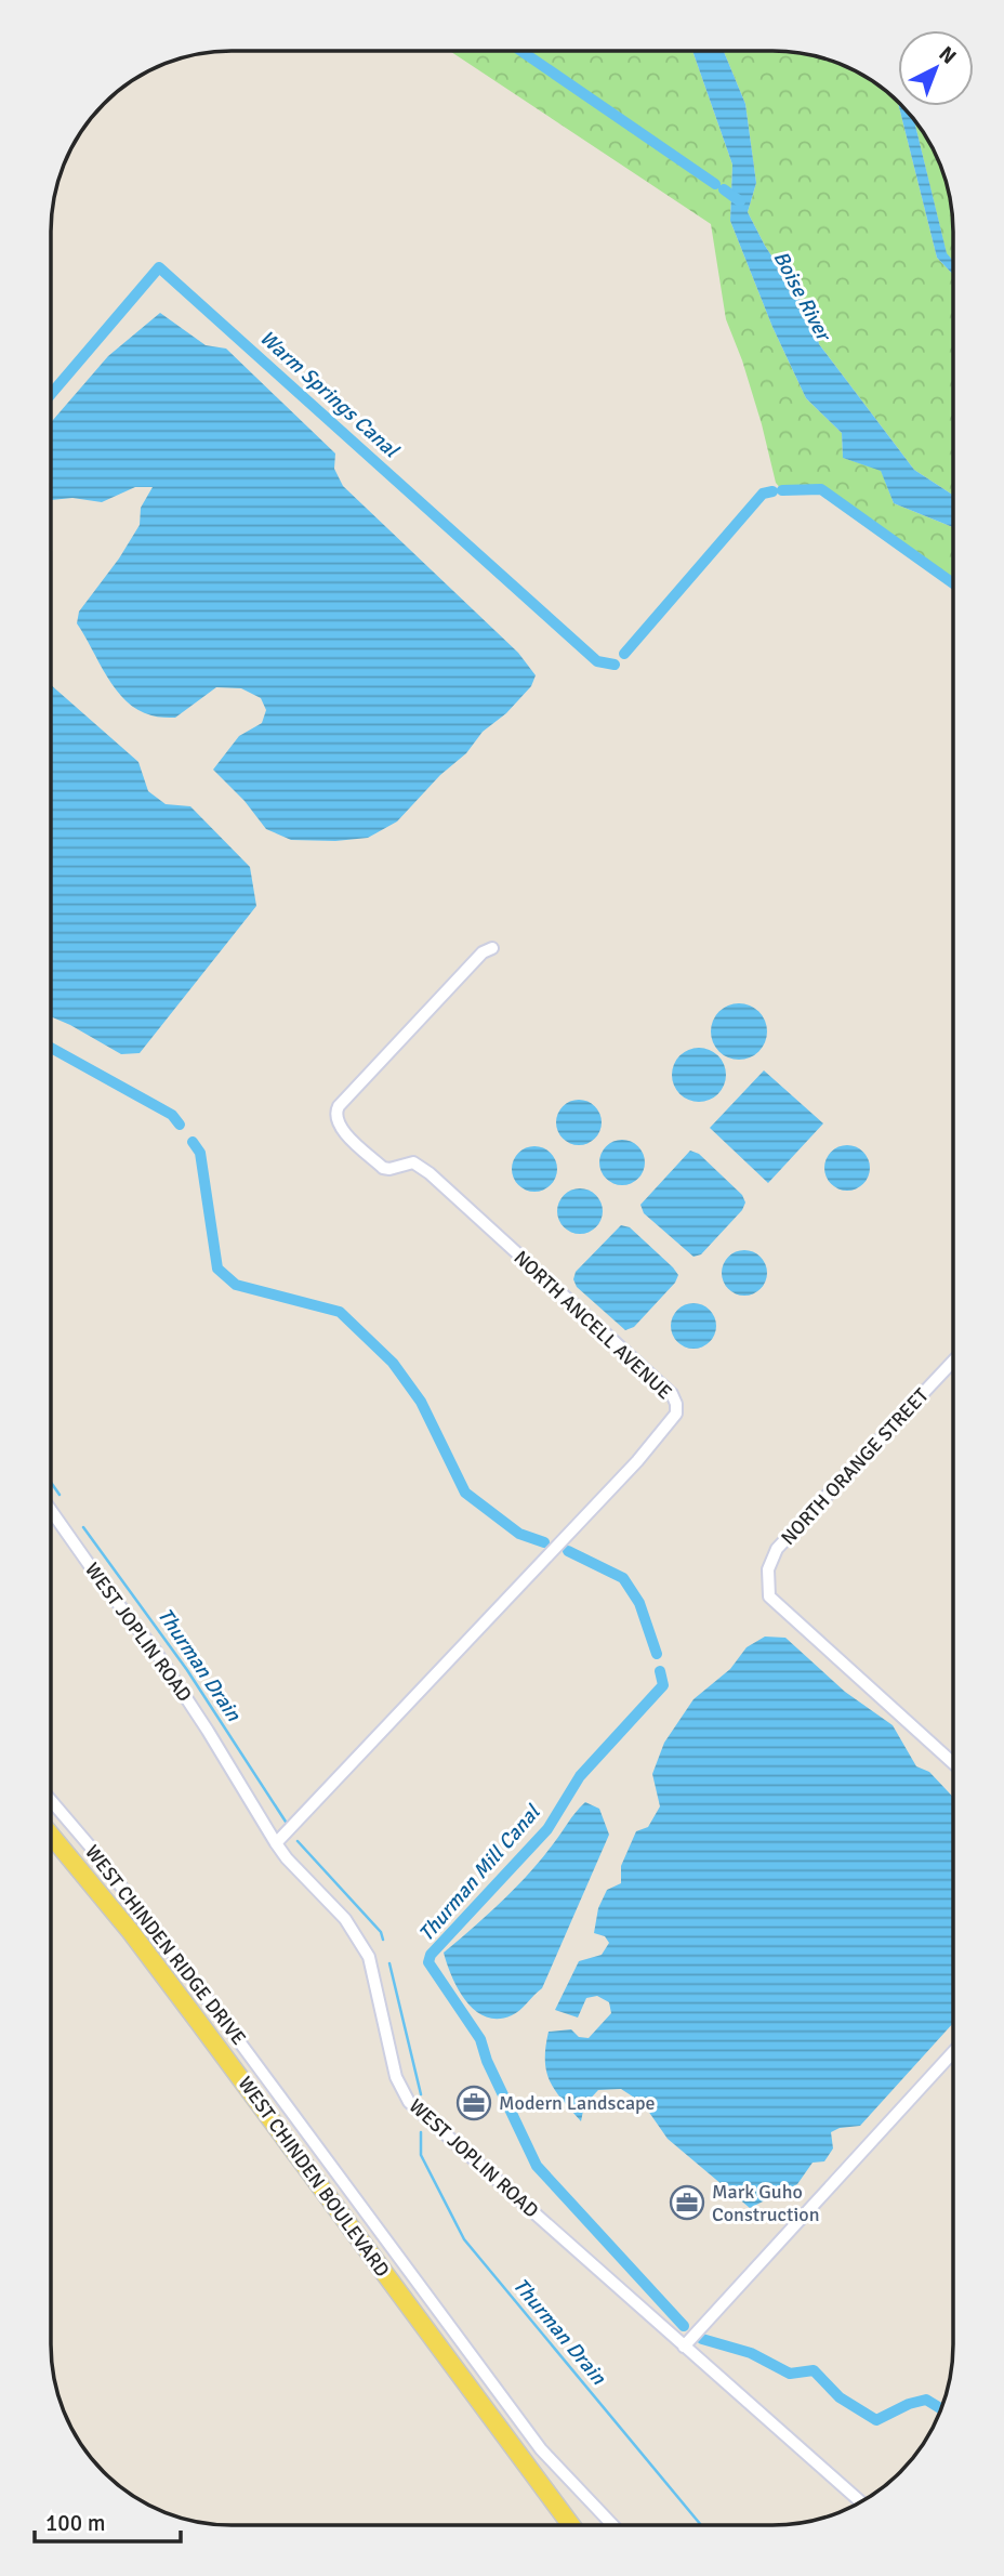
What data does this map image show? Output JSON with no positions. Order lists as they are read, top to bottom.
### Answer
{
  "streets": {
    "main road": ["WEST CHINDEN BOULEVARD"],
    "street": [
      "NORTH ANCELL AVENUE",
      "NORTH ORANGE STREET",
      "WEST JOPLIN ROAD",
      "WEST CHINDEN RIDGE DRIVE"
    ]
  },
  "crossings": [
    ["NORTH ANCELL AVENUE", "WEST JOPLIN ROAD"]
  ],
  "water": [
    "Boise River",
    "Warm Springs Canal",
    "Thurman Drain",
    "Thurman Mill Canal"
  ],
  "places": {
    "office": ["Modern Landscape", "Mark Guho Construction"]
  },
  "scale_bar": "100 m",
  "north": "top right"
}
